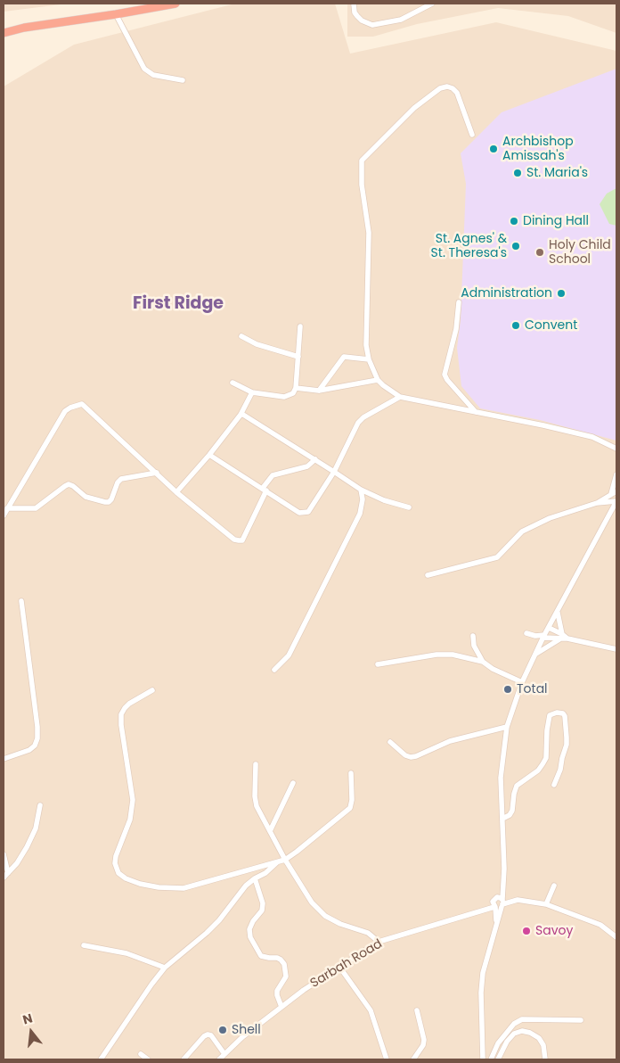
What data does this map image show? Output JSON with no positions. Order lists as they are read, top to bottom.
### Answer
{
  "streets": {
    "street": ["Sarbah Road"]
  },
  "districts": ["First Ridge"],
  "places": [
    "Archbishop Amissah's",
    "St. Maria's",
    "Dining Hall",
    "St. Agnes' & St. Theresa's",
    "Holy Child School",
    "Administration",
    "Convent",
    "Total",
    "Savoy",
    "Shell"
  ],
  "north": "top"
}
